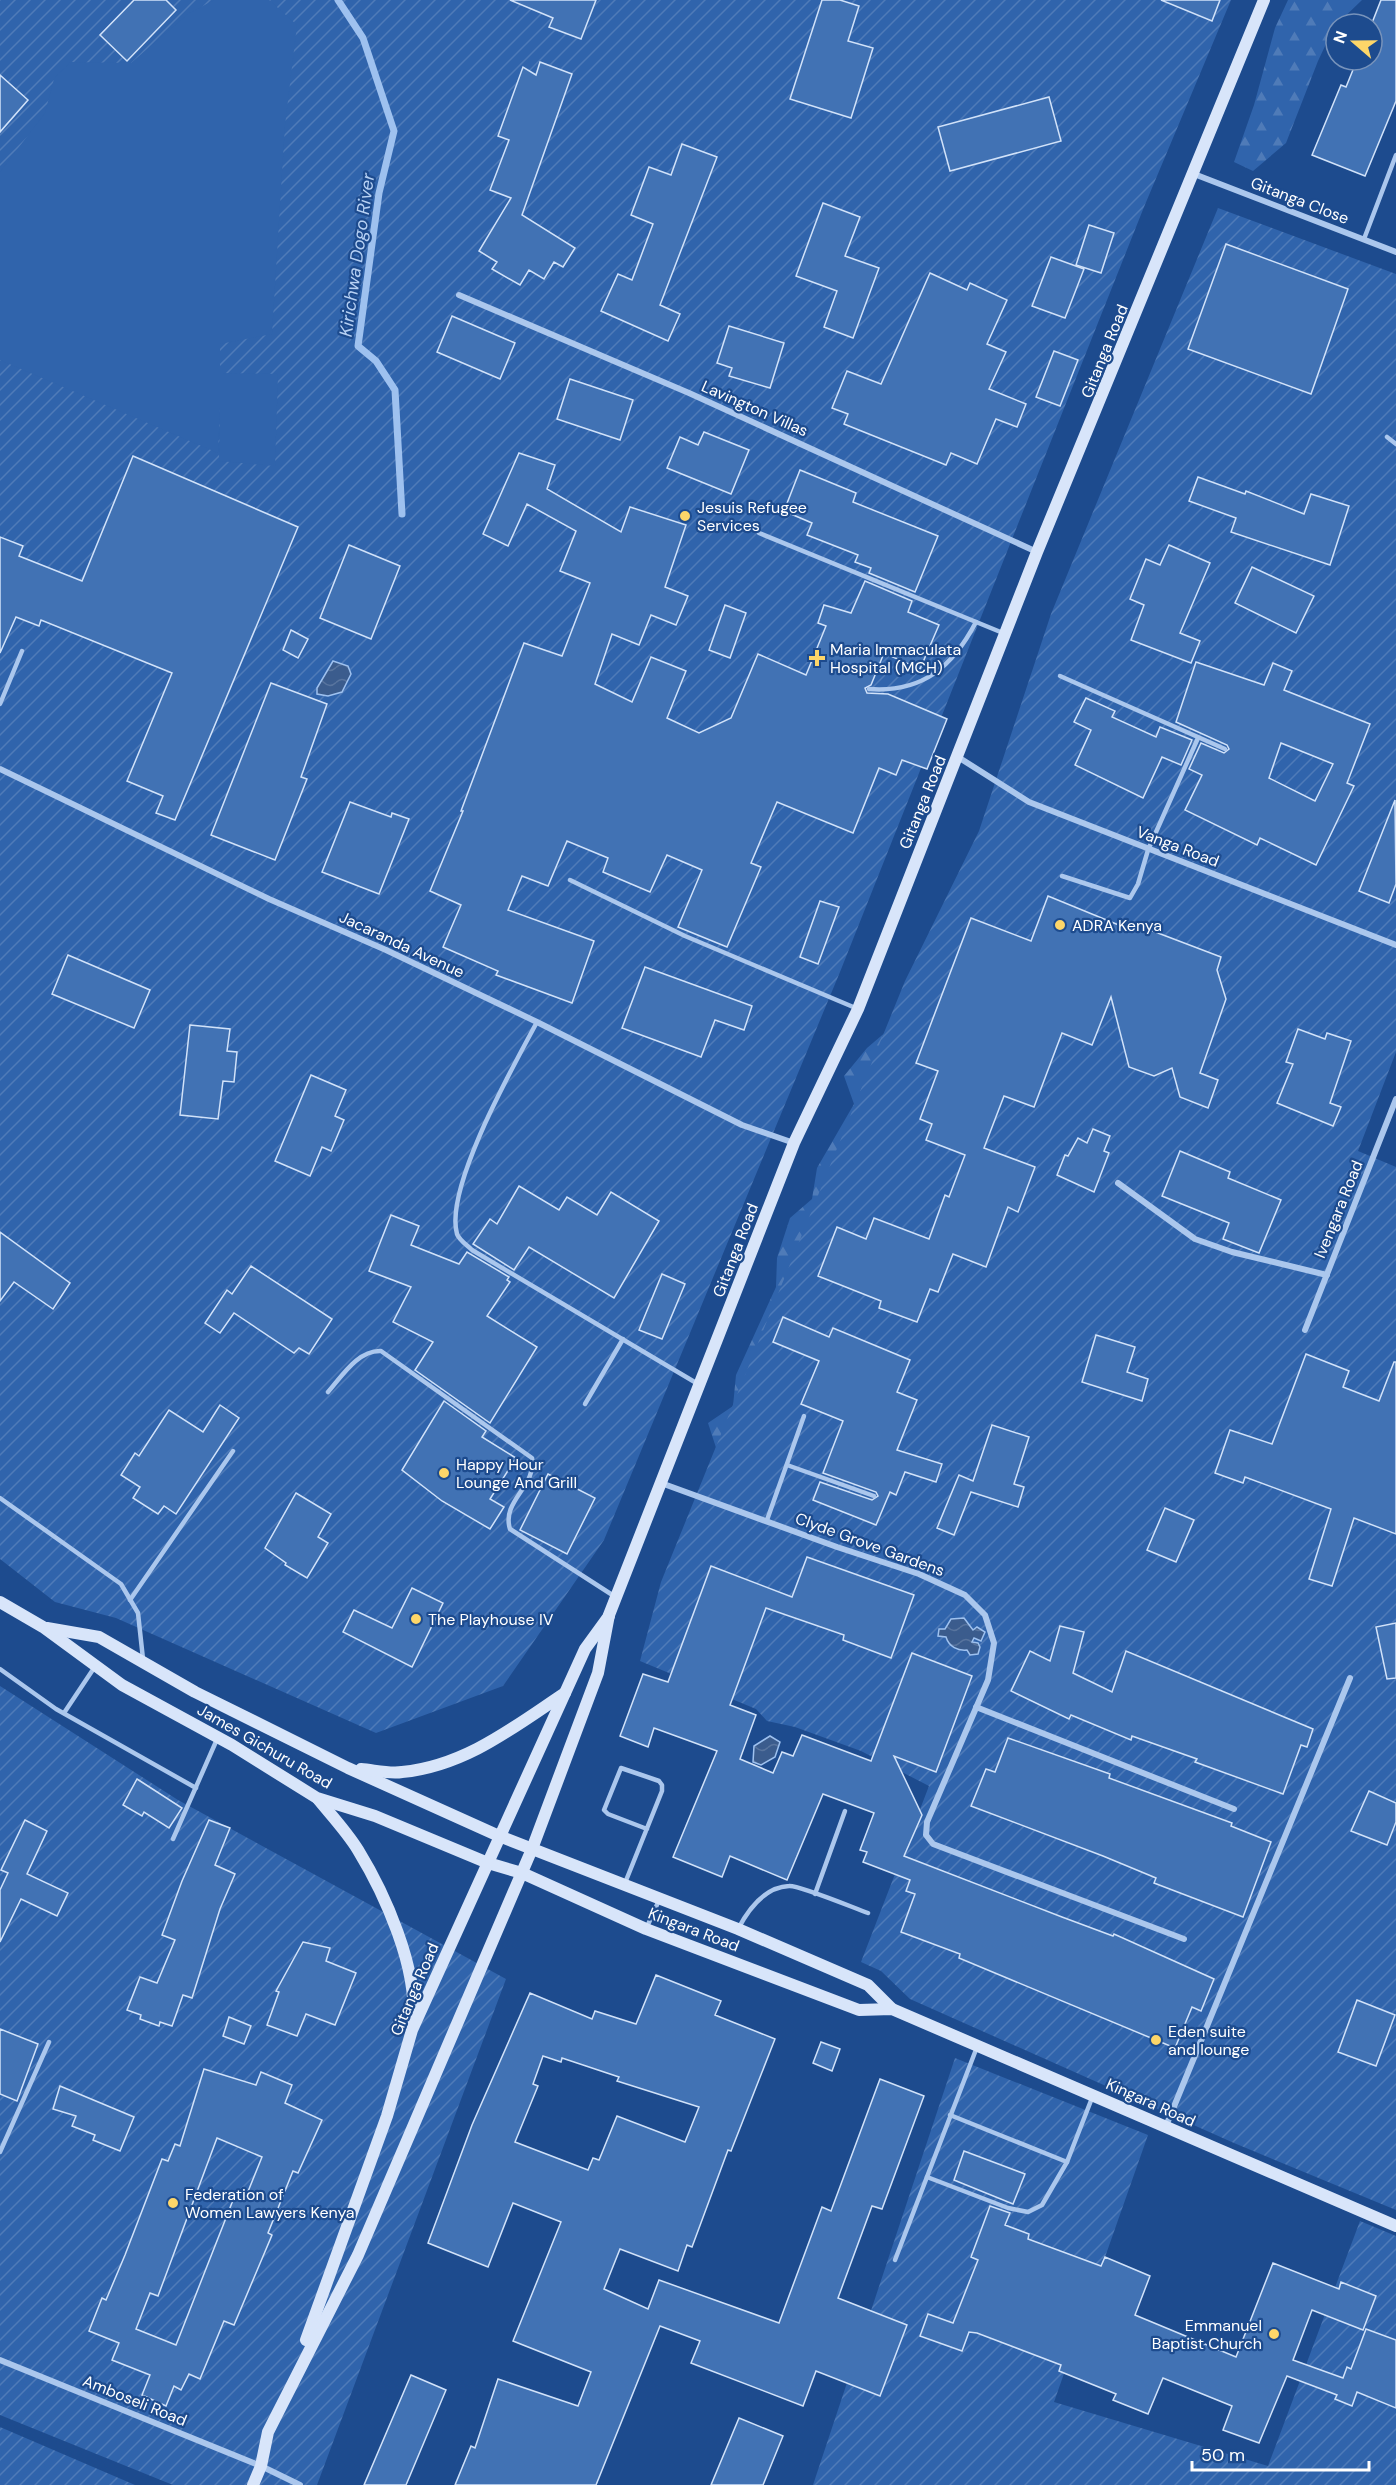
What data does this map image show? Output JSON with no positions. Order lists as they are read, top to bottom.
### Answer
{
  "streets": {
    "main road": ["Gitanga Road", "James Gichuru Road", "Kingara Road"],
    "street": [
      "Gitanga Close",
      "Lavington Villas",
      "Vanga Road",
      "Jacaranda Avenue",
      "Ivengara Road",
      "Clyde Grove Gardens",
      "Amboseli Road"
    ]
  },
  "crossings": [
    ["Gitanga Close", "Gitanga Road"],
    ["Gitanga Road", "Lavington Villas"],
    ["Gitanga Road", "Vanga Road"],
    ["Gitanga Road", "Jacaranda Avenue"],
    ["Gitanga Road", "Clyde Grove Gardens"],
    ["Gitanga Road", "James Gichuru Road"],
    ["Gitanga Road", "Kingara Road"],
    ["Gitanga Road", "Amboseli Road"],
    ["James Gichuru Road", "Kingara Road"]
  ],
  "water": ["Kirichwa Dogo River"],
  "places": {
    "other": [
      "Jesuis Refugee Services",
      "ADRA Kenya",
      "Happy Hour Lounge And Grill",
      "The Playhouse IV",
      "Eden suite and lounge",
      "Federation of Women Lawyers Kenya",
      "Emmanuel Baptist Church"
    ],
    "health": ["Maria Immaculata Hospital (MCH)"]
  },
  "scale_bar": "50 m",
  "north": "left"
}
